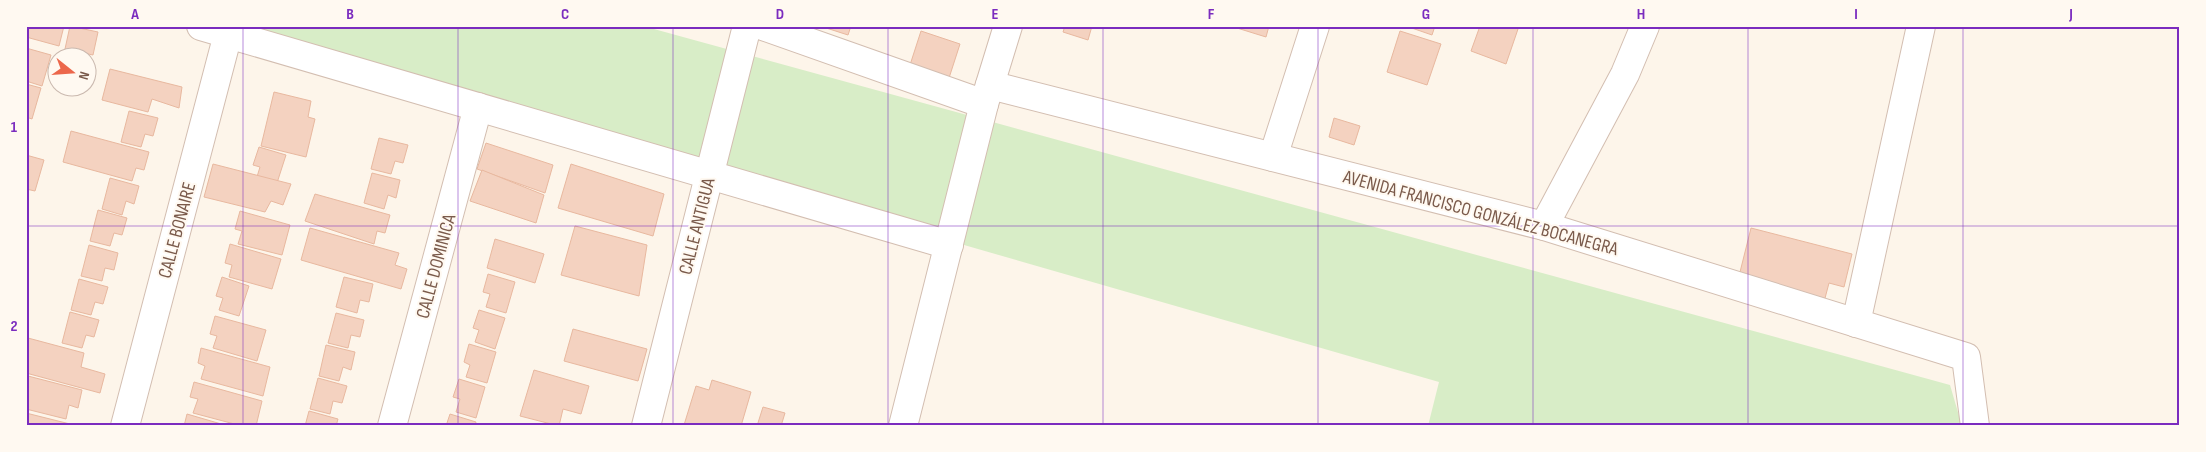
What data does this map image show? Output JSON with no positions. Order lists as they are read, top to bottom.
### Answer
{
  "streets": {
    "street": [
      "AVENIDA FRANCISCO GONZÁLEZ BOCANEGRA",
      "CALLE ANTIGUA",
      "CALLE BONAIRE",
      "CALLE DOMINICA"
    ]
  },
  "north": "right",
  "grid": {
    "columns": [
      "A",
      "B",
      "C",
      "D",
      "E",
      "F",
      "G",
      "H",
      "I",
      "J"
    ],
    "rows": ["1", "2"]
  }
}
